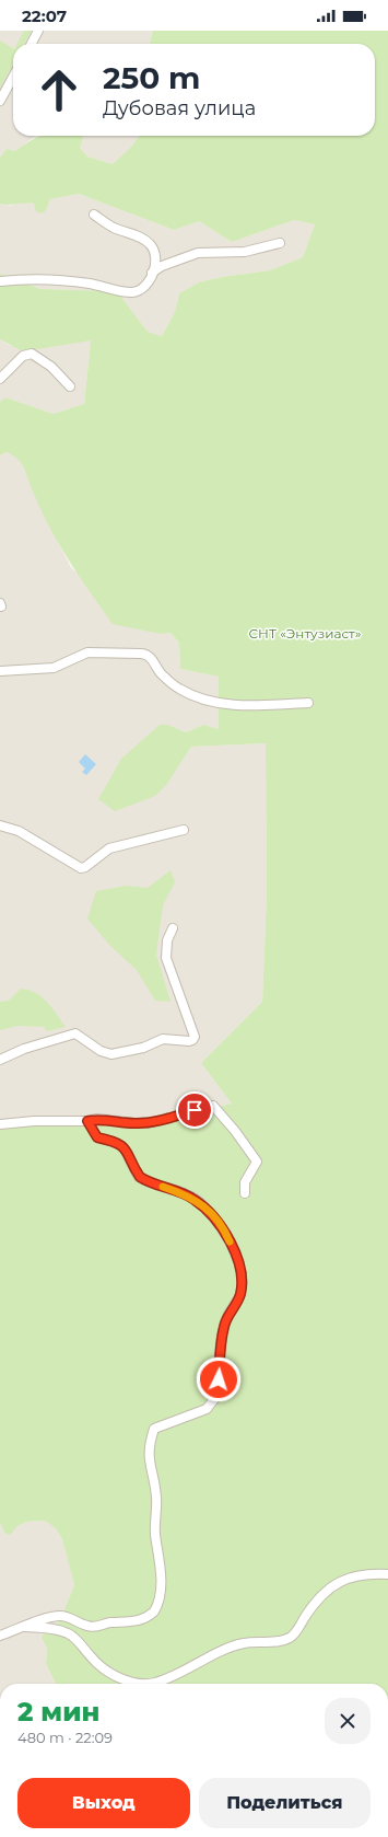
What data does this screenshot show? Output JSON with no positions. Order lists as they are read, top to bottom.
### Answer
{
  "parks": ["СНТ «Энтузиаст»"],
  "page": {
    "status": "22:07",
    "turn": ["250 m", "Дубовая улица"],
    "heading": ["2 мин", "480 m · 22:09"],
    "buttons": ["Выход", "Поделиться"]
  }
}
